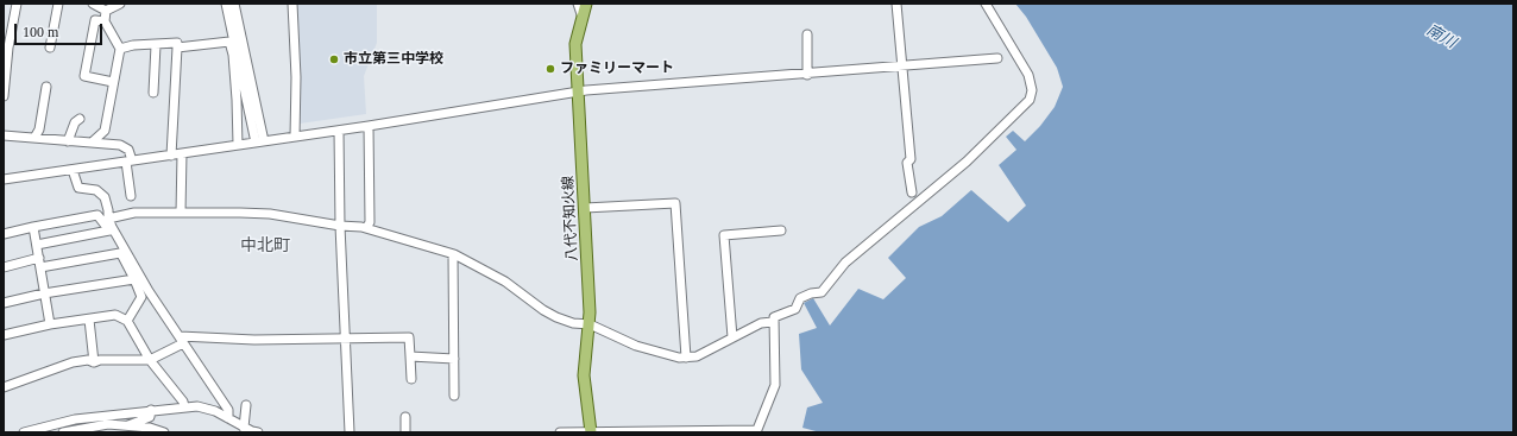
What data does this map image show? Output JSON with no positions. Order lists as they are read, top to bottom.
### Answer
{
  "streets": {
    "main road": ["八代不知火線"]
  },
  "districts": ["中北町"],
  "water": ["南川"],
  "places": ["市立第三中学校", "ファミリーマート"],
  "scale_bar": "100 m"
}
